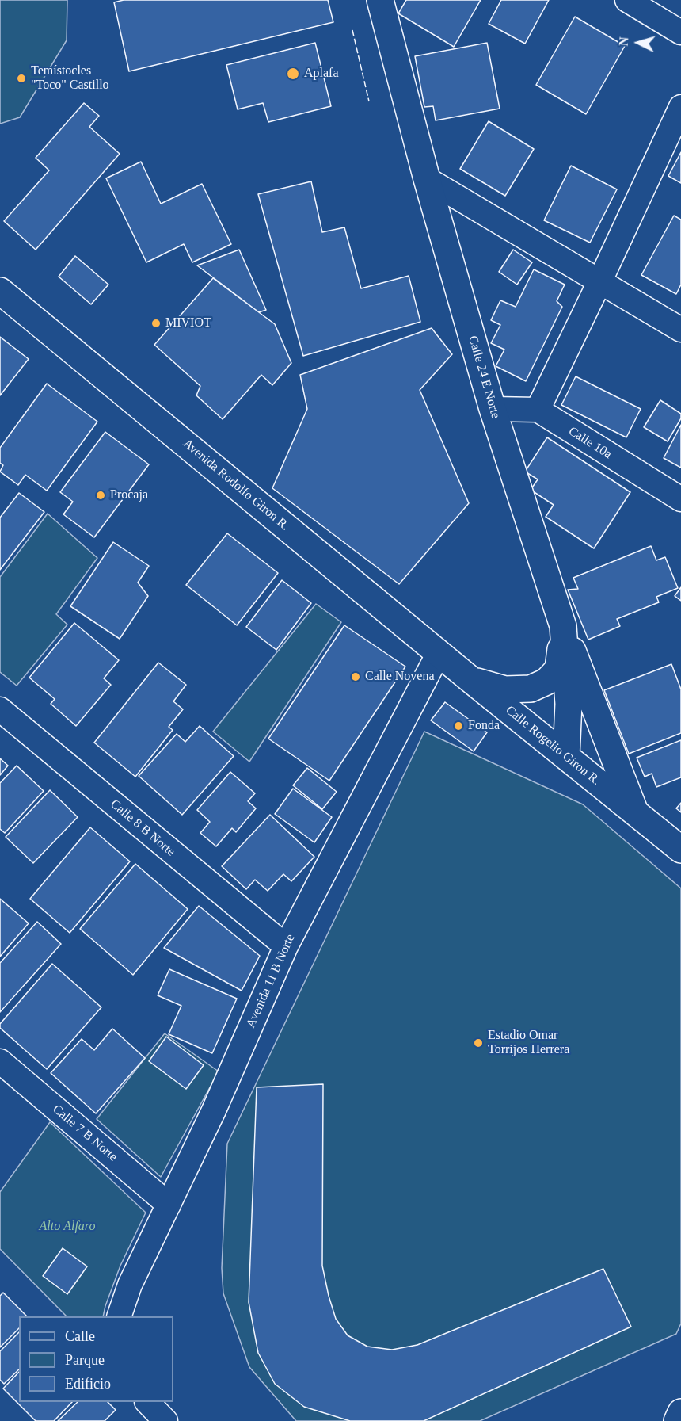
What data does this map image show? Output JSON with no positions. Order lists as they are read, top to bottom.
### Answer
{
  "streets": {
    "main road": ["Calle 24 E Norte", "Avenida Rodolfo Giron R.", "Calle Rogelio Giron R."],
    "street": [
      "Calle 10a",
      "Calle 8 B Norte",
      "Avenida 11 B Norte",
      "Calle 7 B Norte"
    ]
  },
  "crossings": [
    ["Calle 24 E Norte", "Calle 10a"],
    ["Calle 24 E Norte", "Calle Rogelio Giron R."],
    ["Avenida Rodolfo Giron R.", "Calle Rogelio Giron R."],
    ["Avenida Rodolfo Giron R.", "Avenida 11 B Norte"],
    ["Calle 8 B Norte", "Avenida 11 B Norte"],
    ["Avenida 11 B Norte", "Calle 7 B Norte"]
  ],
  "parks": ["Alto Alfaro"],
  "places": [
    "Aplafa",
    "Temístocles \"Toco\" Castillo",
    "MIVIOT",
    "Procaja",
    "Calle Novena",
    "Fonda",
    "Estadio Omar Torrijos Herrera"
  ],
  "legend": ["Calle", "Parque", "Edificio"],
  "north": "left"
}
